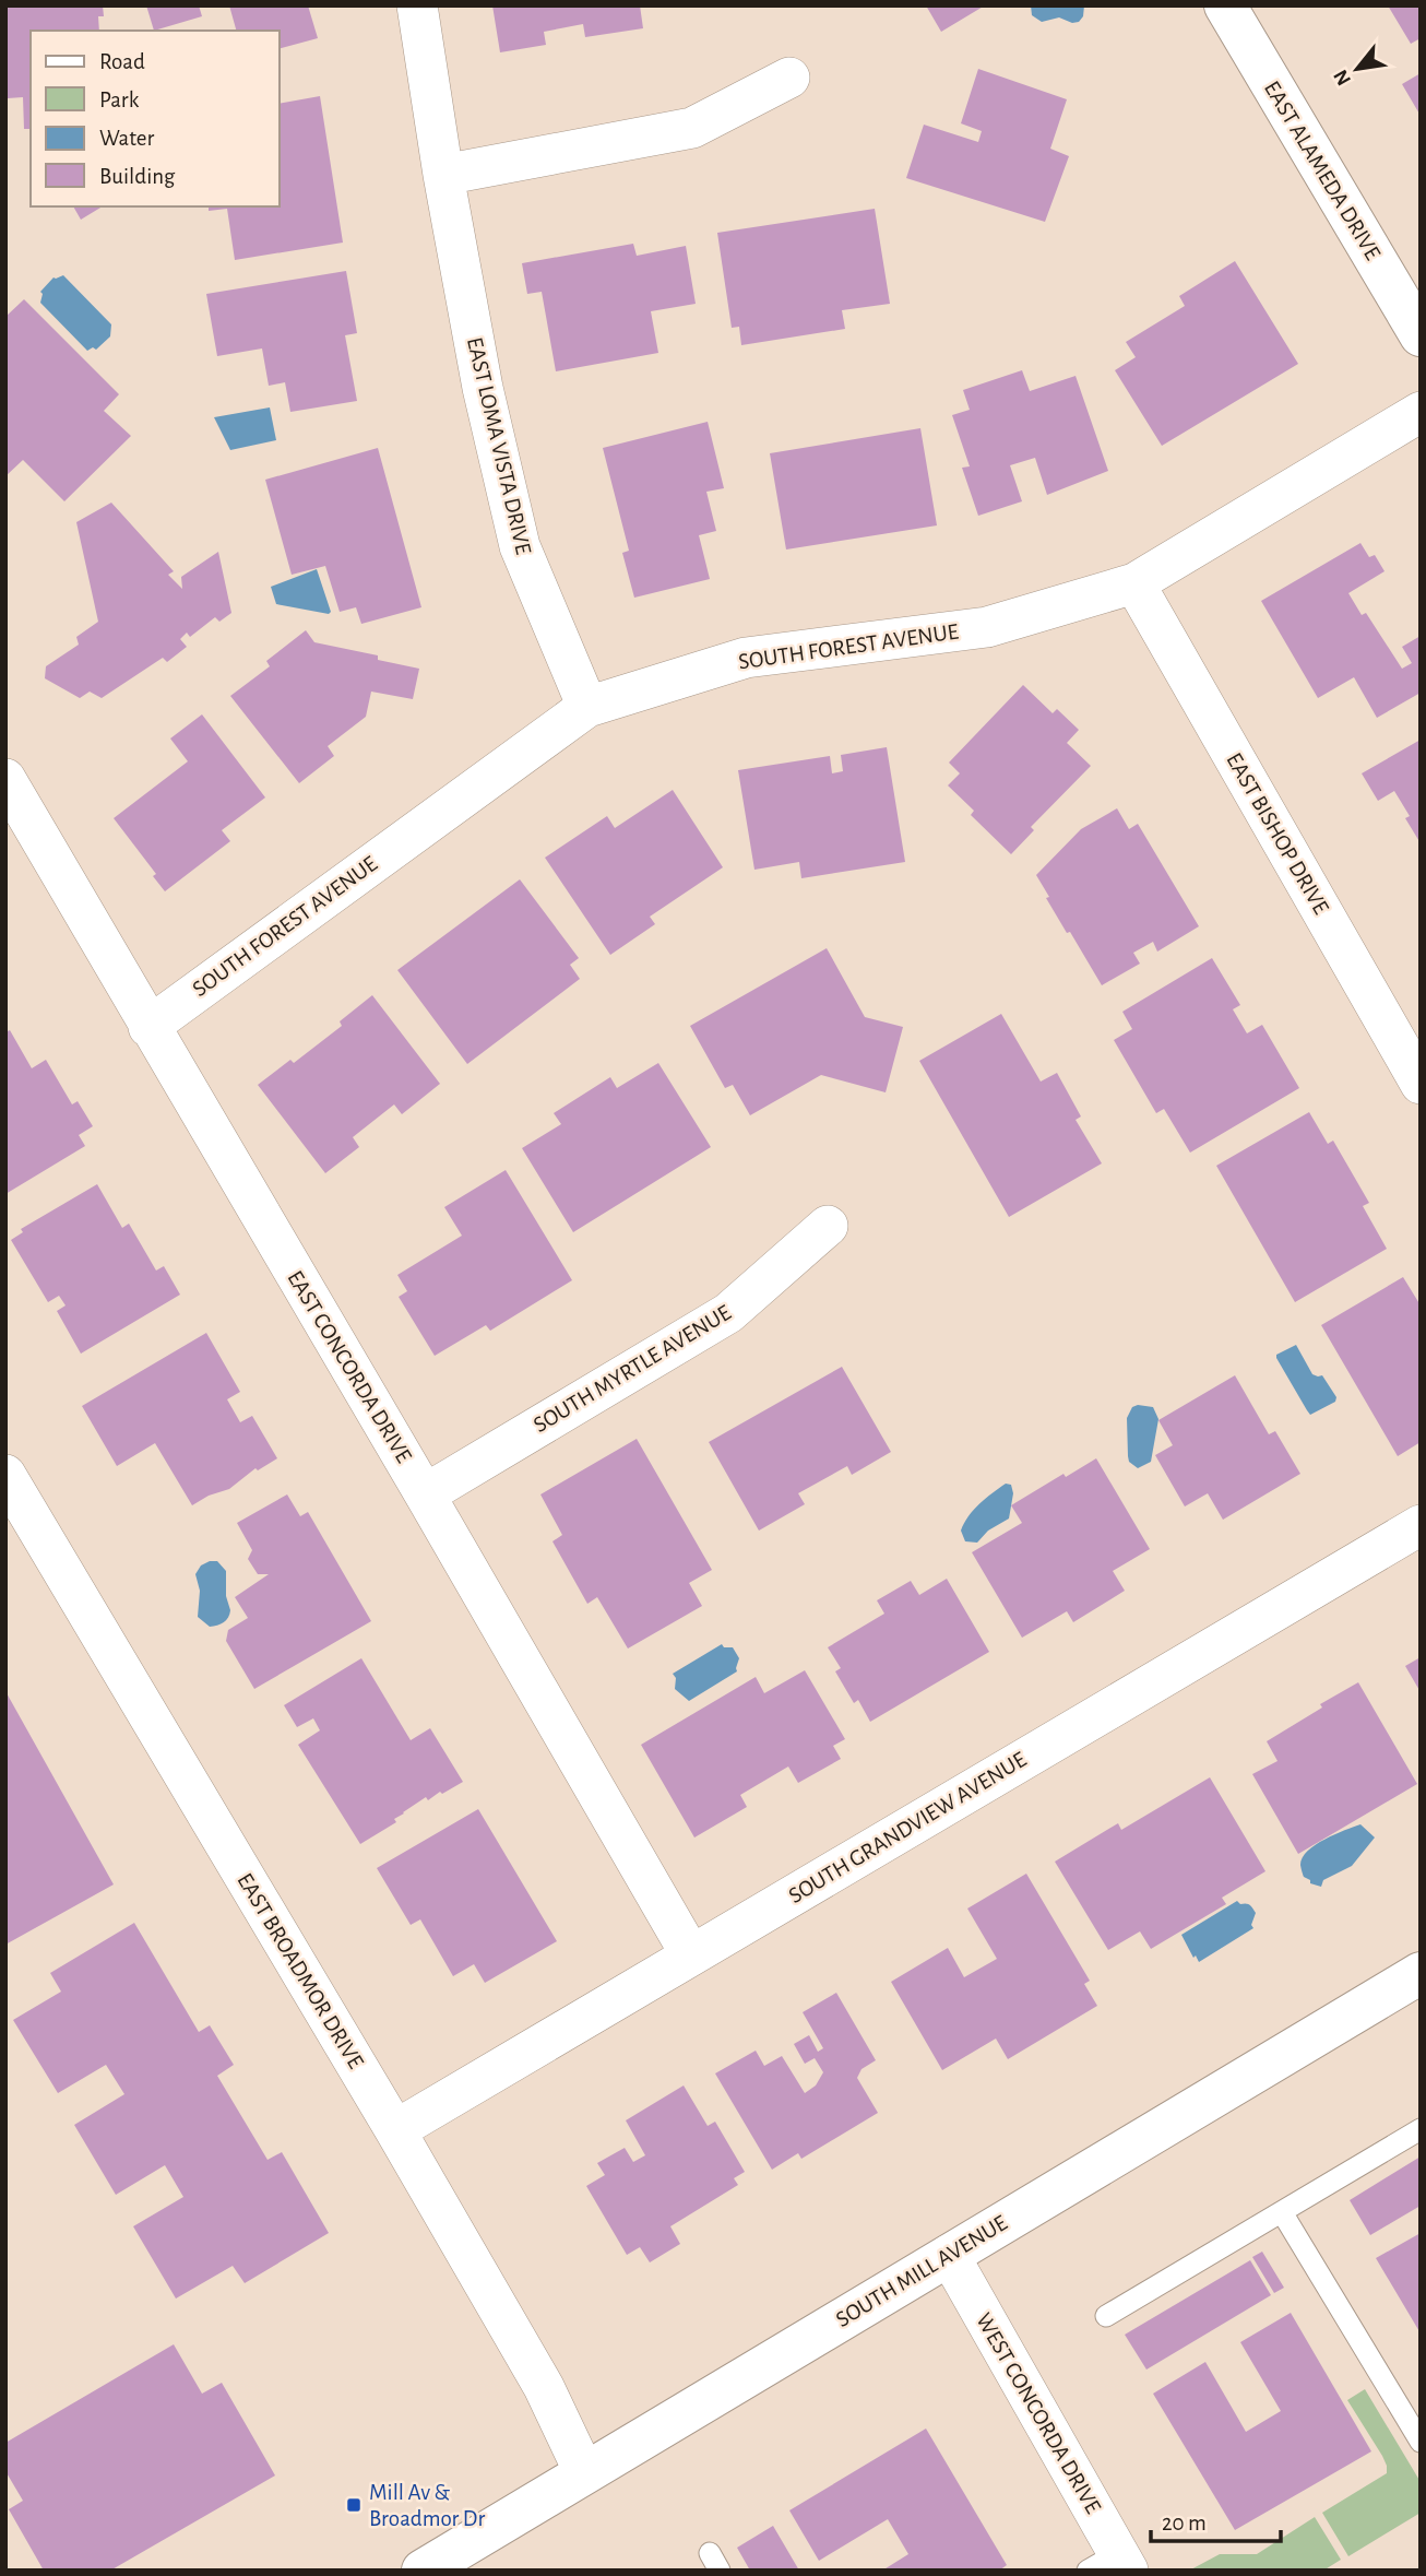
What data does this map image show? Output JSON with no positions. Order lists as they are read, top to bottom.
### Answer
{
  "streets": {
    "main road": ["EAST ALAMEDA DRIVE", "SOUTH MILL AVENUE"],
    "street": [
      "EAST LOMA VISTA DRIVE",
      "SOUTH FOREST AVENUE",
      "EAST BISHOP DRIVE",
      "EAST CONCORDA DRIVE",
      "SOUTH MYRTLE AVENUE",
      "SOUTH GRANDVIEW AVENUE",
      "EAST BROADMOR DRIVE",
      "WEST CONCORDA DRIVE"
    ]
  },
  "crossings": [
    ["EAST LOMA VISTA DRIVE", "SOUTH FOREST AVENUE"],
    ["SOUTH FOREST AVENUE", "EAST BISHOP DRIVE"],
    ["SOUTH FOREST AVENUE", "EAST CONCORDA DRIVE"],
    ["EAST CONCORDA DRIVE", "SOUTH MYRTLE AVENUE"],
    ["EAST CONCORDA DRIVE", "SOUTH GRANDVIEW AVENUE"],
    ["SOUTH GRANDVIEW AVENUE", "EAST BROADMOR DRIVE"],
    ["EAST BROADMOR DRIVE", "SOUTH MILL AVENUE"],
    ["SOUTH MILL AVENUE", "WEST CONCORDA DRIVE"]
  ],
  "places": {
    "transit": ["Mill Av & Broadmor Dr"]
  },
  "legend": [
    "Road",
    "Park",
    "Water",
    "Building"
  ],
  "scale_bar": "20 m",
  "north": "bottom left"
}
